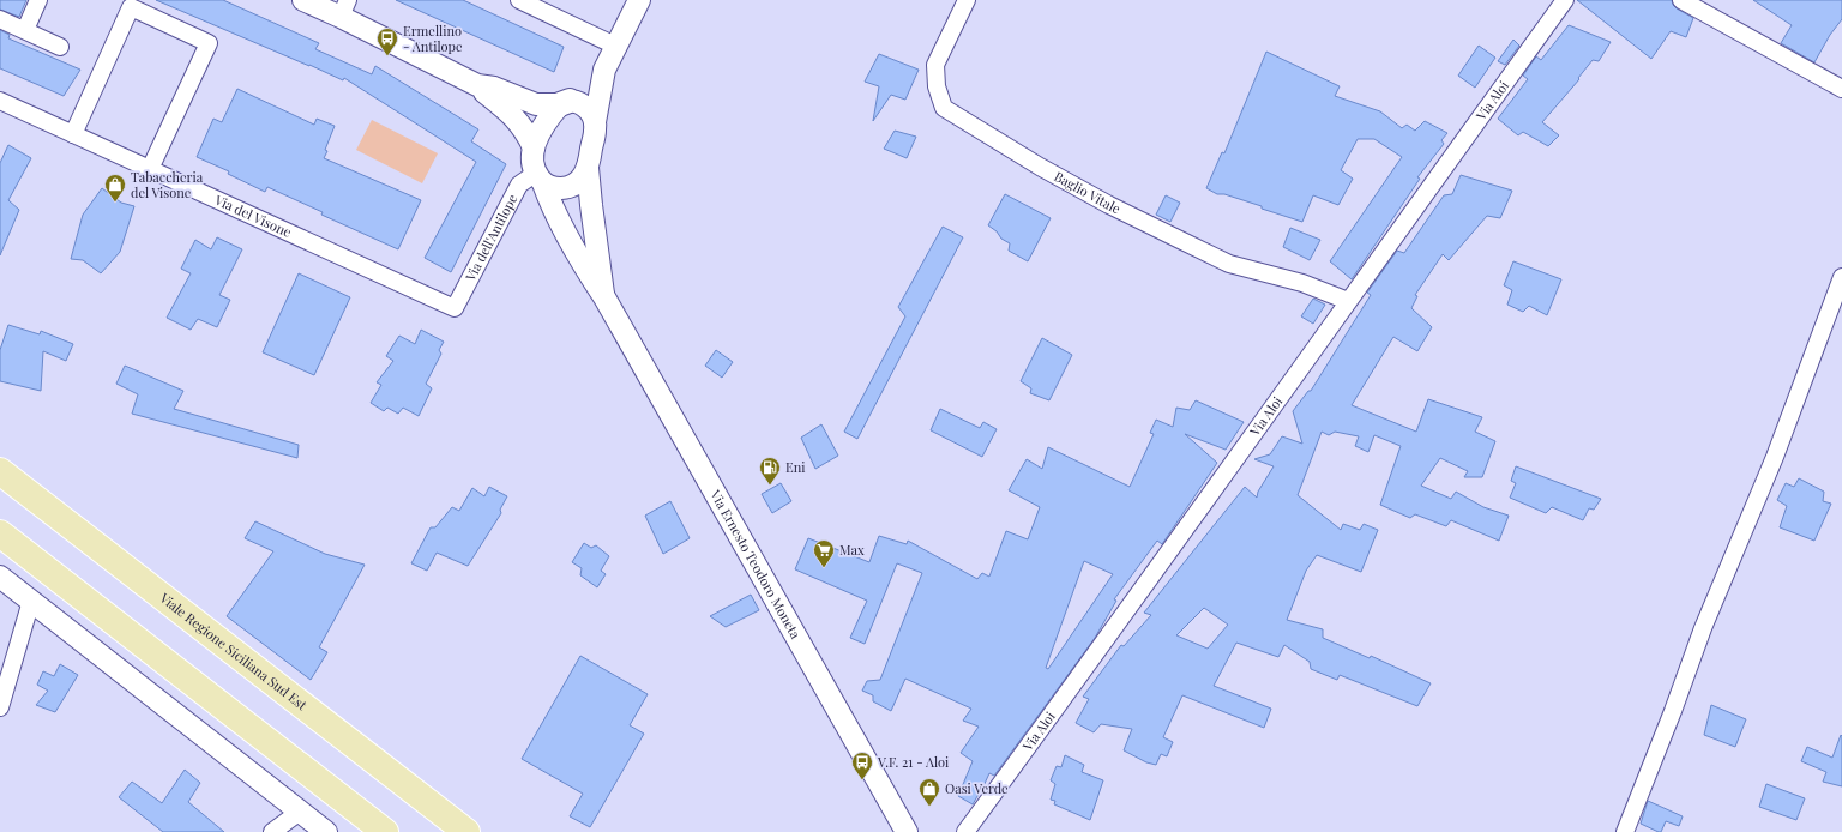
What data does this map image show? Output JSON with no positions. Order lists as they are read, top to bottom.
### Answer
{
  "streets": {
    "main road": ["Viale Regione Siciliana Sud Est"],
    "street": [
      "Via Aloi",
      "Baglio Vitale",
      "Via del Visone",
      "Via dell'Antilope",
      "Via Ernesto Teodoro Moneta"
    ]
  },
  "crossings": [
    ["Via Aloi", "Baglio Vitale"],
    ["Via del Visone", "Via dell'Antilope"],
    ["Via dell'Antilope", "Via Ernesto Teodoro Moneta"]
  ],
  "places": {
    "bus stop": ["Ermellino - Antilope", "V.F. 21 - Aloi"],
    "shop": ["Tabaccheria del Visone", "Oasi Verde"],
    "fuel station": ["Eni"],
    "supermarket": ["Max"]
  }
}
